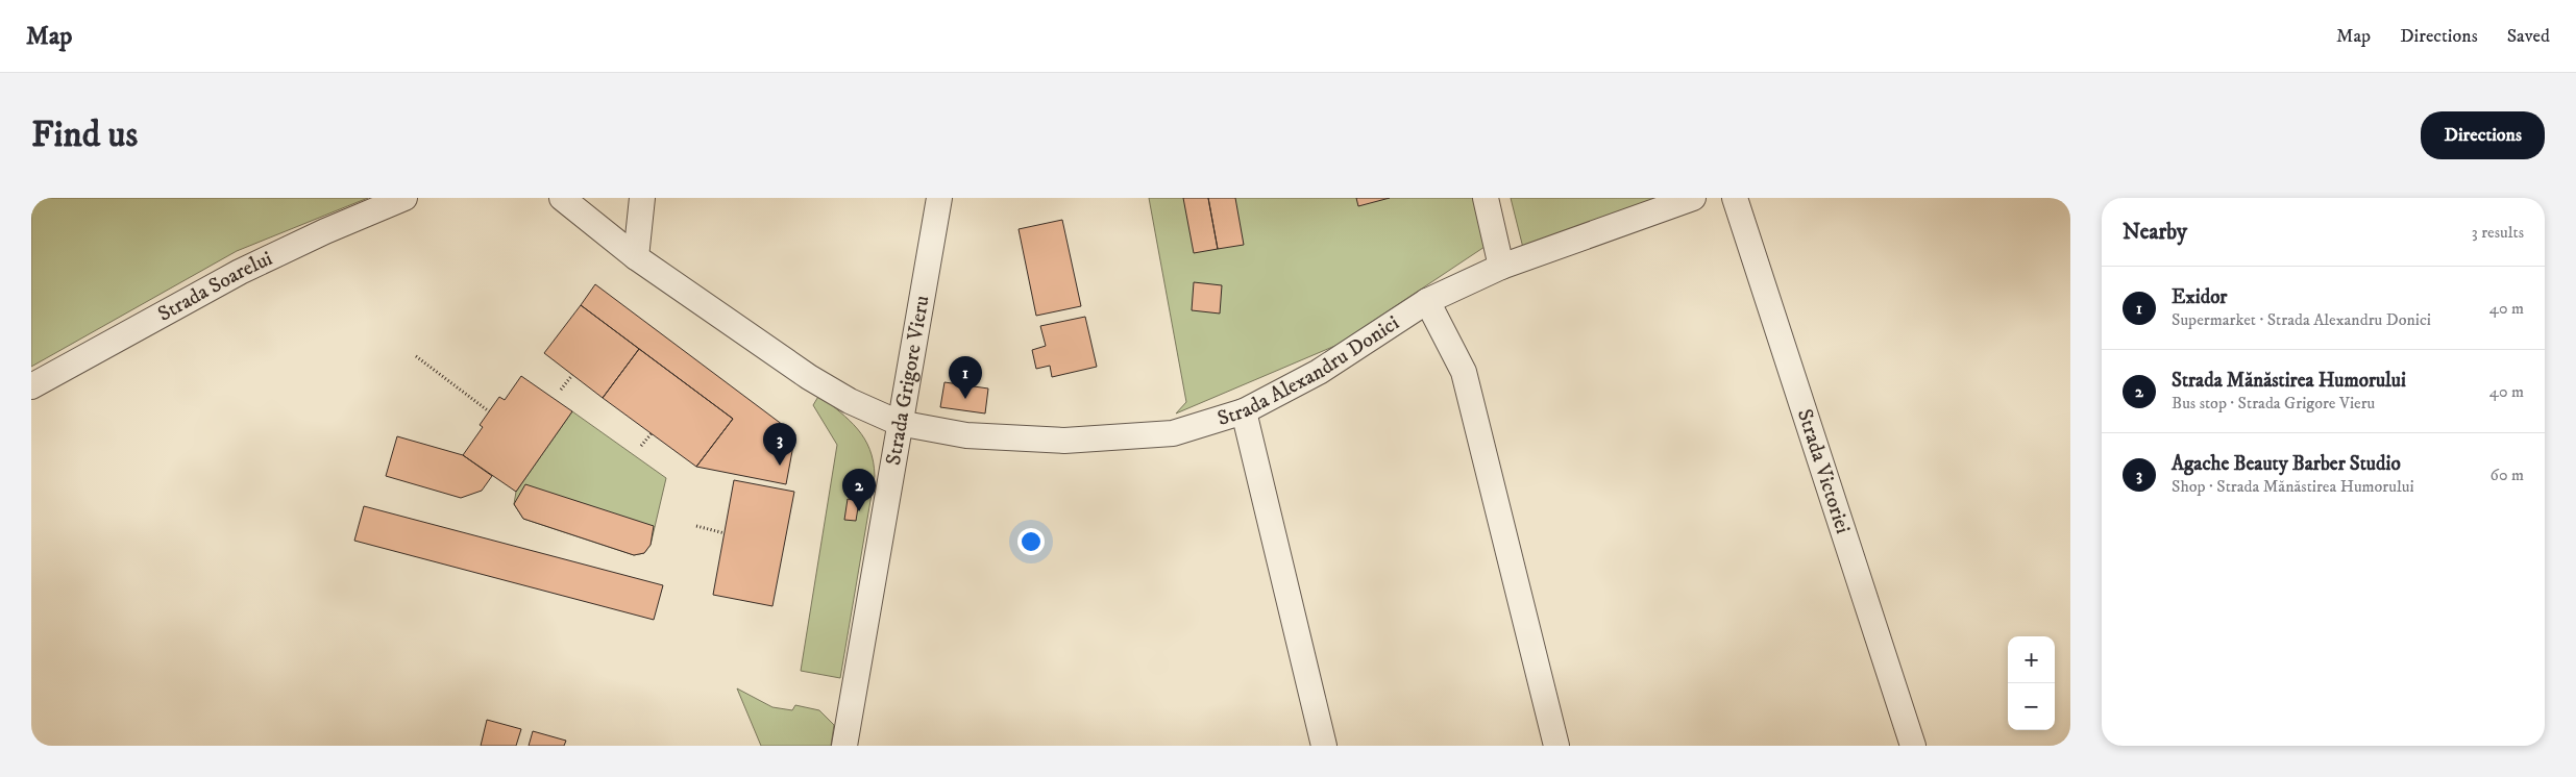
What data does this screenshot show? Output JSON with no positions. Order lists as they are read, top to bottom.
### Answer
{
  "streets": {
    "street": [
      "Strada Soarelui",
      "Strada Alexandru Donici",
      "Strada Grigore Vieru",
      "Strada Victoriei"
    ]
  },
  "crossings": [
    ["Strada Alexandru Donici", "Strada Grigore Vieru"]
  ],
  "page": {
    "header": "Map",
    "nav": ["Map", "Directions", "Saved"],
    "buttons": "Directions",
    "title": "Find us",
    "heading": ["Nearby", "3 results"],
    "list": [
      {
        "mark": "1",
        "name": "Exidor",
        "note": "Supermarket · Strada Alexandru Donici",
        "value": "40 m"
      },
      {
        "mark": "2",
        "name": "Strada Mănăstirea Humorului",
        "note": "Bus stop · Strada Grigore Vieru",
        "value": "40 m"
      },
      {
        "mark": "3",
        "name": "Agache Beauty Barber Studio",
        "note": "Shop · Strada Mănăstirea Humorului",
        "value": "60 m"
      }
    ],
    "pins": ["1", "3", "2"],
    "map_buttons": ["+", "−"]
  }
}
